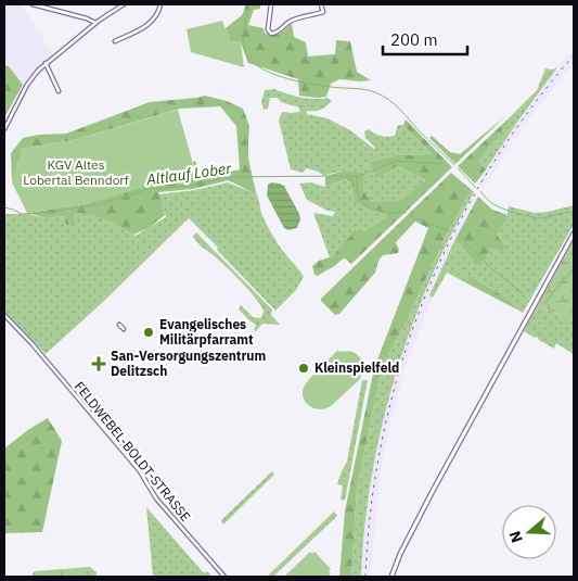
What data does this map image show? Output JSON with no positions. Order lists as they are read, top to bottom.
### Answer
{
  "streets": {
    "street": ["FELDWEBEL-BOLDT-STRASSE"]
  },
  "water": ["Altlauf Lober"],
  "parks": ["KGV Altes Lobertal Benndorf"],
  "places": {
    "other": ["Evangelisches Militärpfarramt", "Kleinspielfeld"],
    "health": ["San-Versorgungszentrum Delitzsch"]
  },
  "scale_bar": "200 m",
  "north": "left"
}
